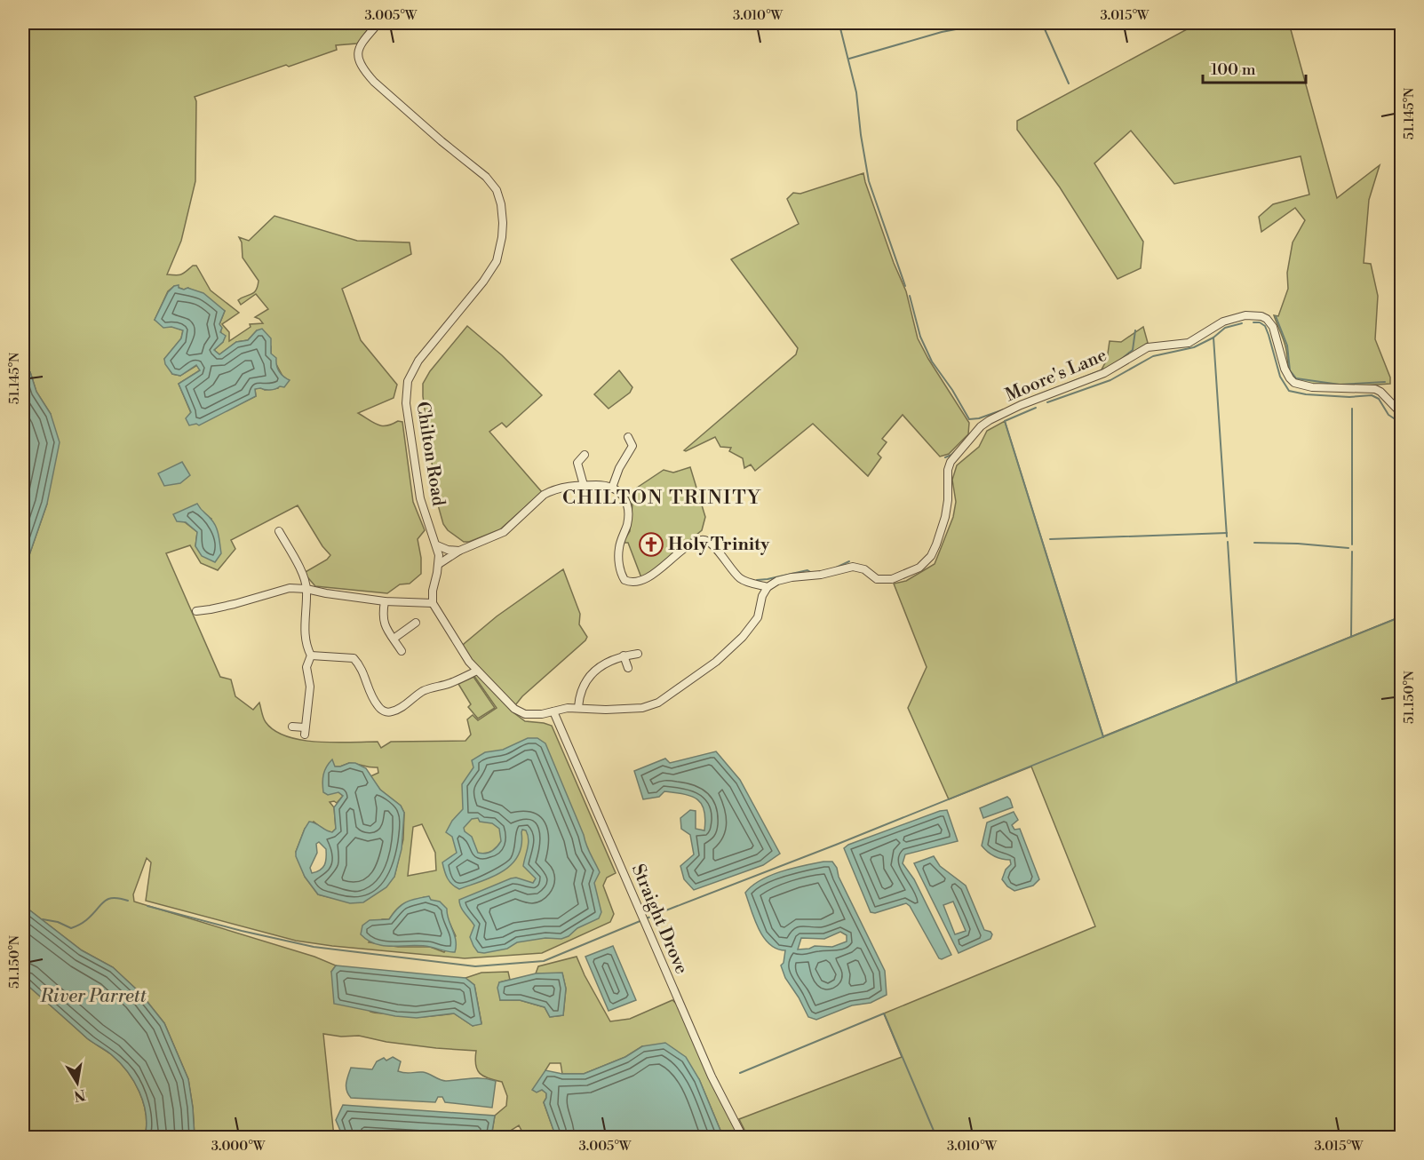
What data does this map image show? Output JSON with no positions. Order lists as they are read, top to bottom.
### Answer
{
  "streets": {
    "street": ["Moore's Lane", "Chilton Road", "Straight Drove"]
  },
  "districts": ["CHILTON TRINITY"],
  "water": ["River Parrett"],
  "places": {
    "church": ["Holy Trinity"]
  },
  "scale_bar": "100 m",
  "north": "bottom",
  "coordinates": [
    "3.005°W",
    "3.010°W",
    "3.015°W",
    "51.145°N",
    "51.150°N",
    "3.000°W"
  ]
}
